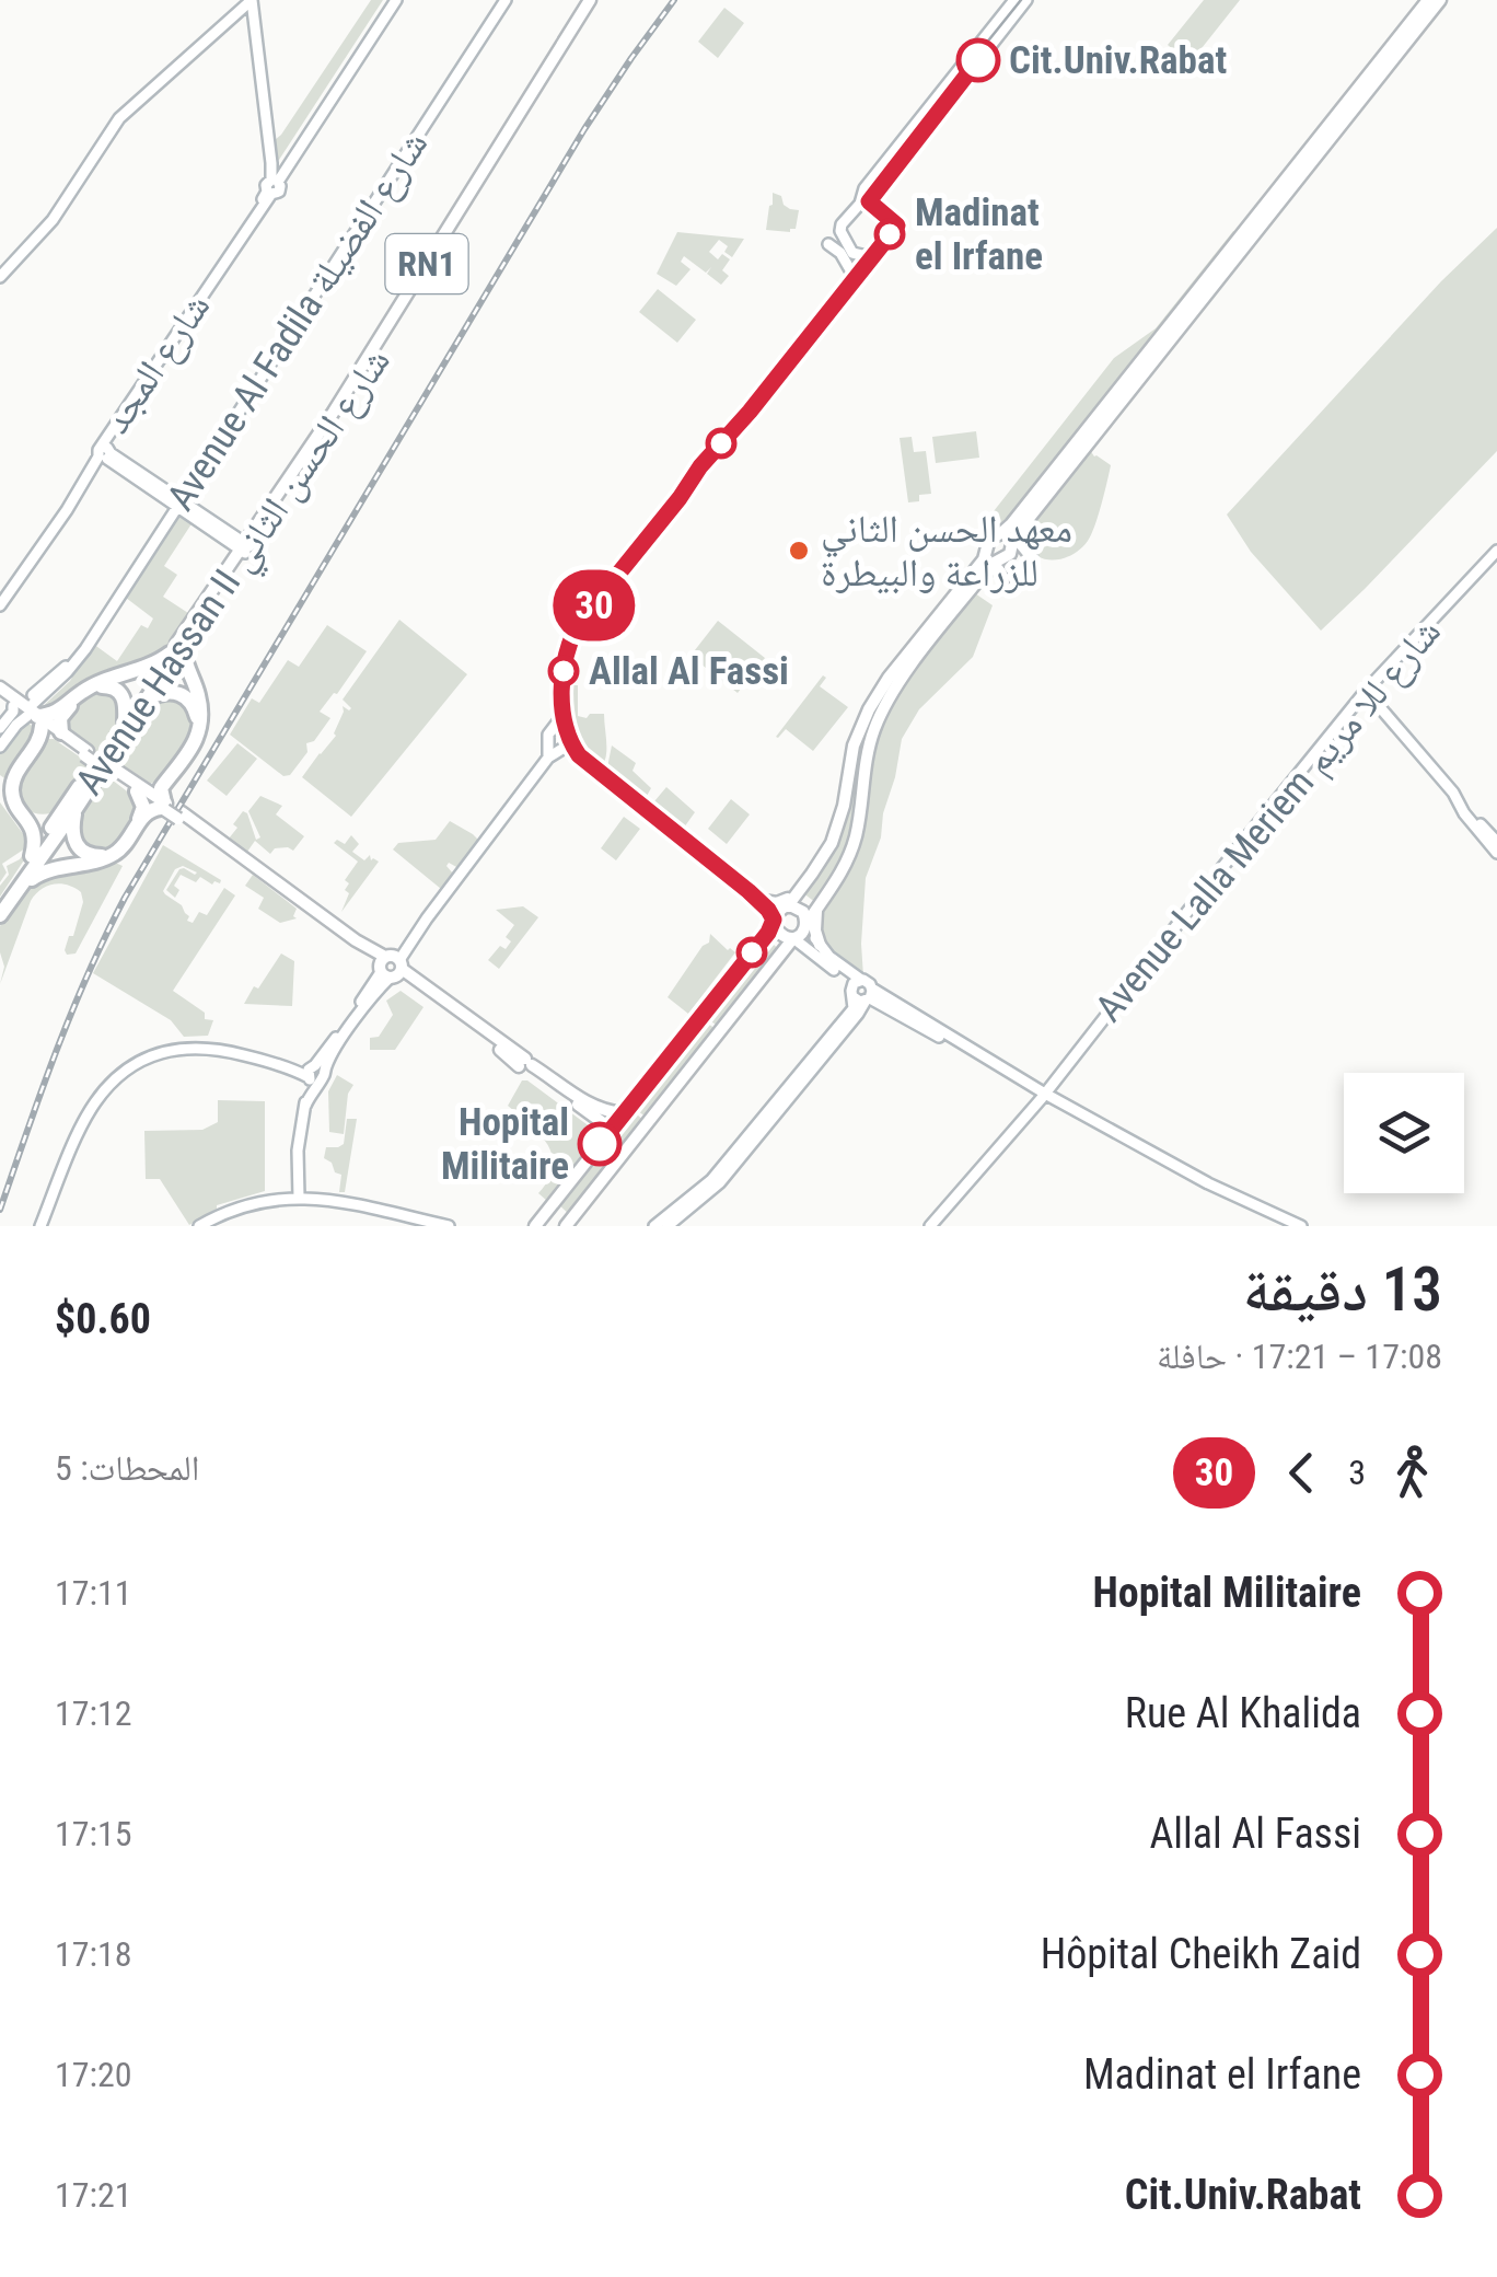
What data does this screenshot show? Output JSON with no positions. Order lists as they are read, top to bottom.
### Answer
{
  "streets": {
    "highway": ["RN1", "Avenue Hassan II شارع الحسن الثاني"],
    "street": ["Avenue Al Fadila شارع الفضيلة", "شارع المجد", "Avenue Lalla Meriem شارع للا مريم"]
  },
  "places": [
    "Cit.Univ.Rabat",
    "Madinat el Irfane",
    "معهد الحسن الثاني للزراعة والبيطرة",
    "Allal Al Fassi",
    "Hopital Militaire"
  ],
  "lines": ["bus line 30"],
  "page": {
    "on_map": "30",
    "heading": ["13 دقيقة", "17:08 – 17:21 · حافلة", "$0.60"],
    "legs": ["3", "30", "المحطات: 5"],
    "list": [
      {
        "name": "Hopital Militaire",
        "value": "17:11"
      },
      {
        "name": "Rue Al Khalida",
        "value": "17:12"
      },
      {
        "name": "Allal Al Fassi",
        "value": "17:15"
      },
      {
        "name": "Hôpital Cheikh Zaid",
        "value": "17:18"
      },
      {
        "name": "Madinat el Irfane",
        "value": "17:20"
      },
      {
        "name": "Cit.Univ.Rabat",
        "value": "17:21"
      }
    ]
  }
}
